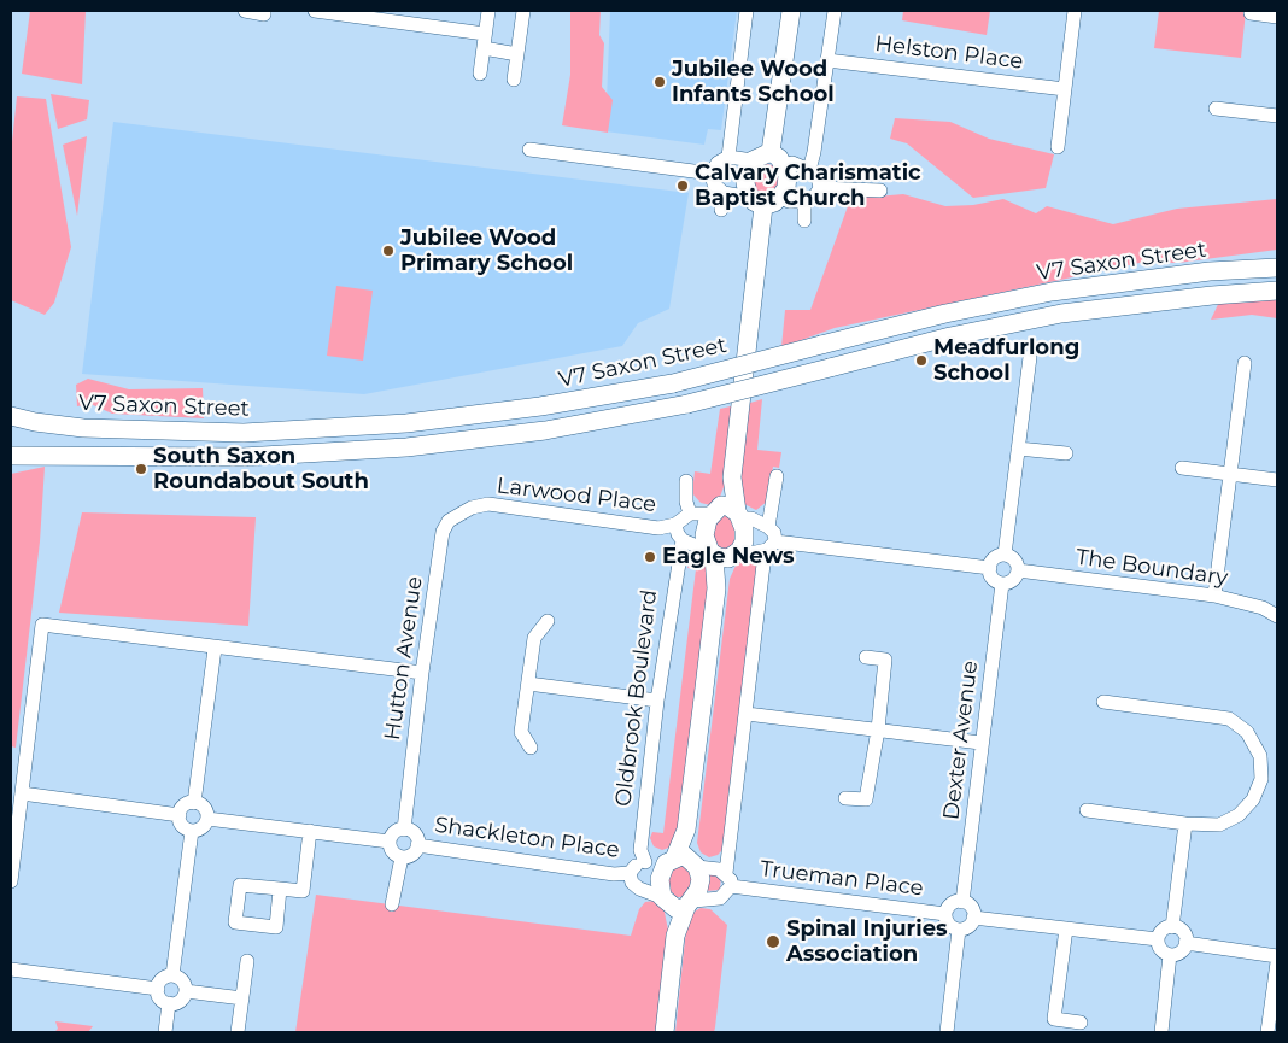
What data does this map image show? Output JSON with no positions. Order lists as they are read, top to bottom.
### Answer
{
  "streets": {
    "street": [
      "Helston Place",
      "V7 Saxon Street",
      "Larwood Place",
      "The Boundary",
      "Hutton Avenue",
      "Oldbrook Boulevard",
      "Dexter Avenue",
      "Shackleton Place",
      "Trueman Place"
    ]
  },
  "crossings": [
    ["Larwood Place", "Hutton Avenue"],
    ["Larwood Place", "Oldbrook Boulevard"],
    ["The Boundary", "Dexter Avenue"],
    ["Hutton Avenue", "Shackleton Place"],
    ["Oldbrook Boulevard", "Trueman Place"],
    ["Dexter Avenue", "Trueman Place"]
  ],
  "places": [
    "Jubilee Wood Infants School",
    "Calvary Charismatic Baptist Church",
    "Jubilee Wood Primary School",
    "Meadfurlong School",
    "South Saxon Roundabout South",
    "Eagle News",
    "Spinal Injuries Association"
  ]
}
